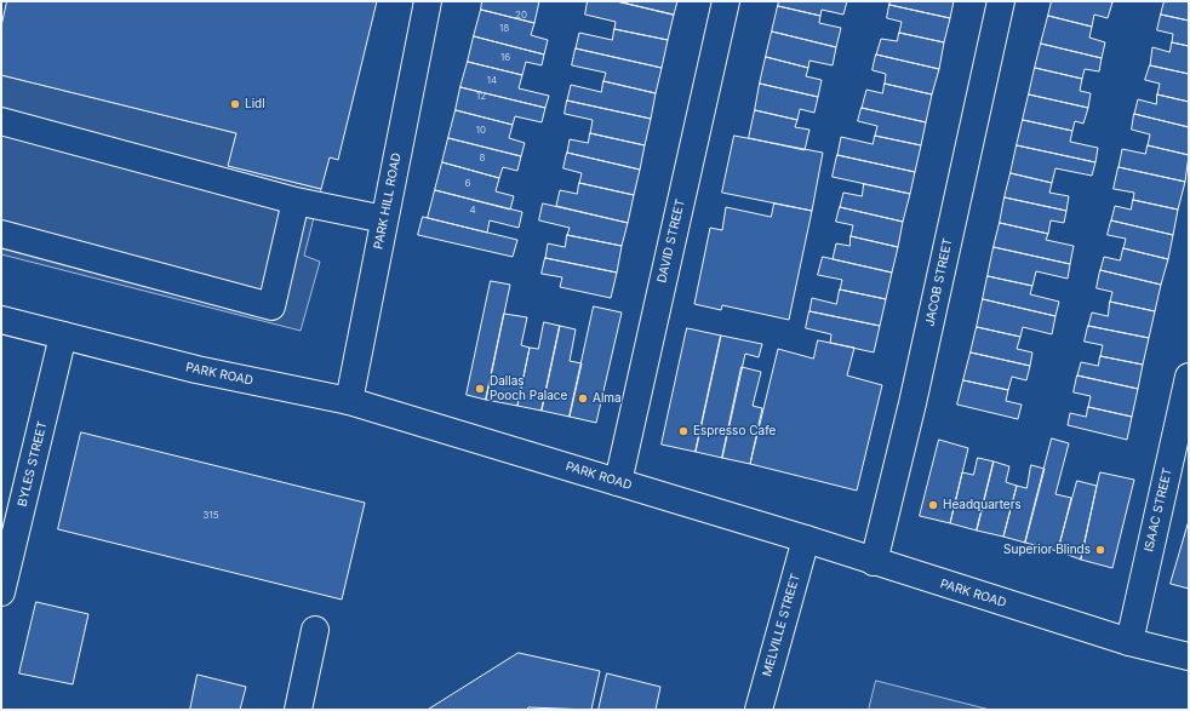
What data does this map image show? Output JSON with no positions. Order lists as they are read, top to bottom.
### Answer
{
  "streets": {
    "main road": [
      "PARK HILL ROAD",
      "DAVID STREET",
      "JACOB STREET",
      "PARK ROAD",
      "BYLES STREET",
      "ISAAC STREET",
      "MELVILLE STREET"
    ]
  },
  "crossings": [
    ["PARK HILL ROAD", "PARK ROAD"],
    ["DAVID STREET", "PARK ROAD"],
    ["JACOB STREET", "PARK ROAD"],
    ["PARK ROAD", "BYLES STREET"],
    ["PARK ROAD", "ISAAC STREET"],
    ["PARK ROAD", "MELVILLE STREET"]
  ],
  "places": [
    "Lidl",
    "Dallas Pooch Palace",
    "Alma",
    "Espresso Cafe",
    "Headquarters",
    "Superior Blinds"
  ],
  "house_numbers": [
    "20",
    "18",
    "16",
    "14",
    "12",
    "10",
    "8",
    "6",
    "4",
    "315"
  ]
}
